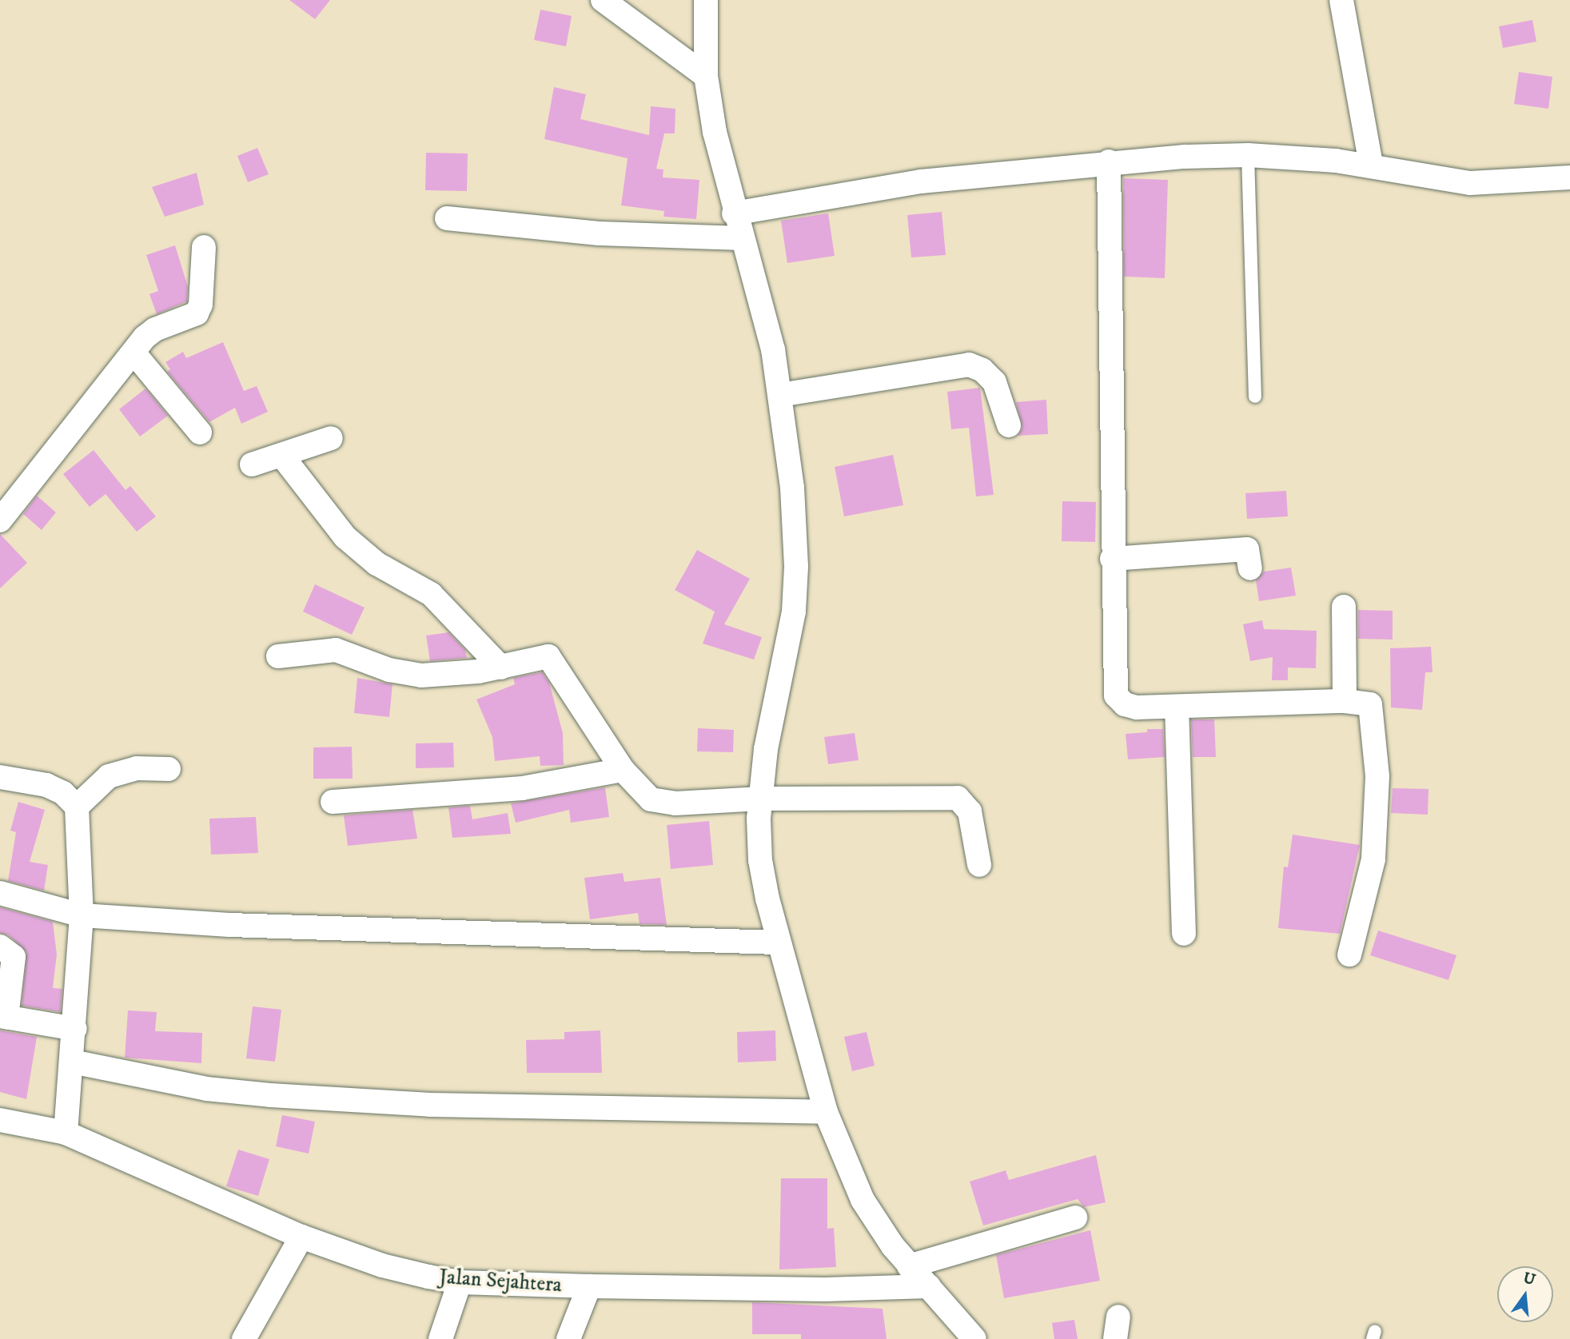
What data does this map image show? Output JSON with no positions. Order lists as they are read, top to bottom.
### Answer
{
  "streets": {
    "street": ["Jalan Sejahtera"]
  },
  "north": "top"
}
